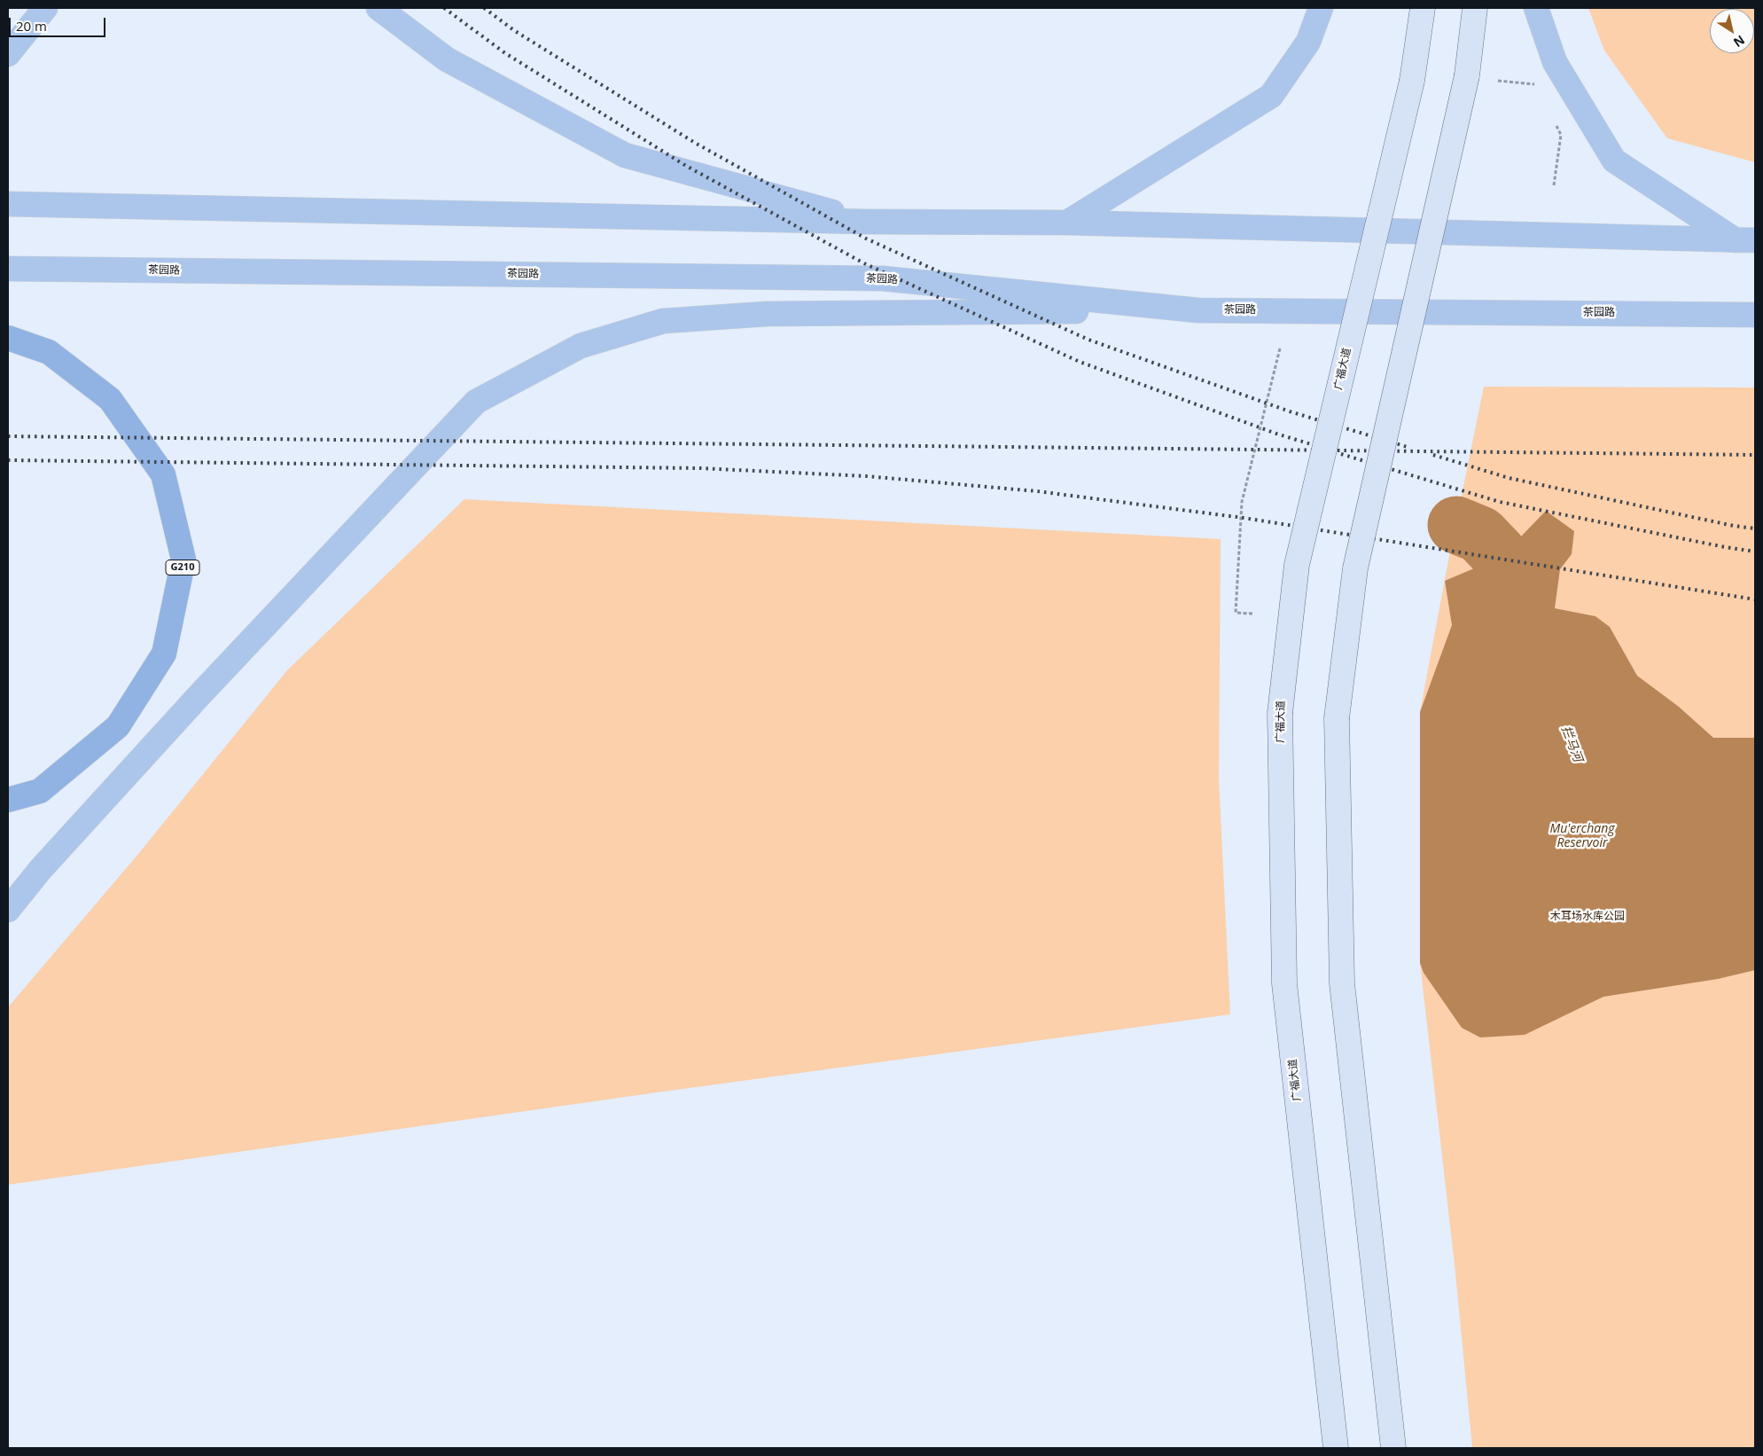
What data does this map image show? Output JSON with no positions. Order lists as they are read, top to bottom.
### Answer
{
  "streets": {
    "highway": ["G210"],
    "main road": ["茶园路", "广福大道"]
  },
  "water": ["拦马河", "Mu'erchang Reservoir"],
  "parks": ["木耳场水库公园"],
  "scale_bar": "20 m",
  "north": "bottom right"
}
